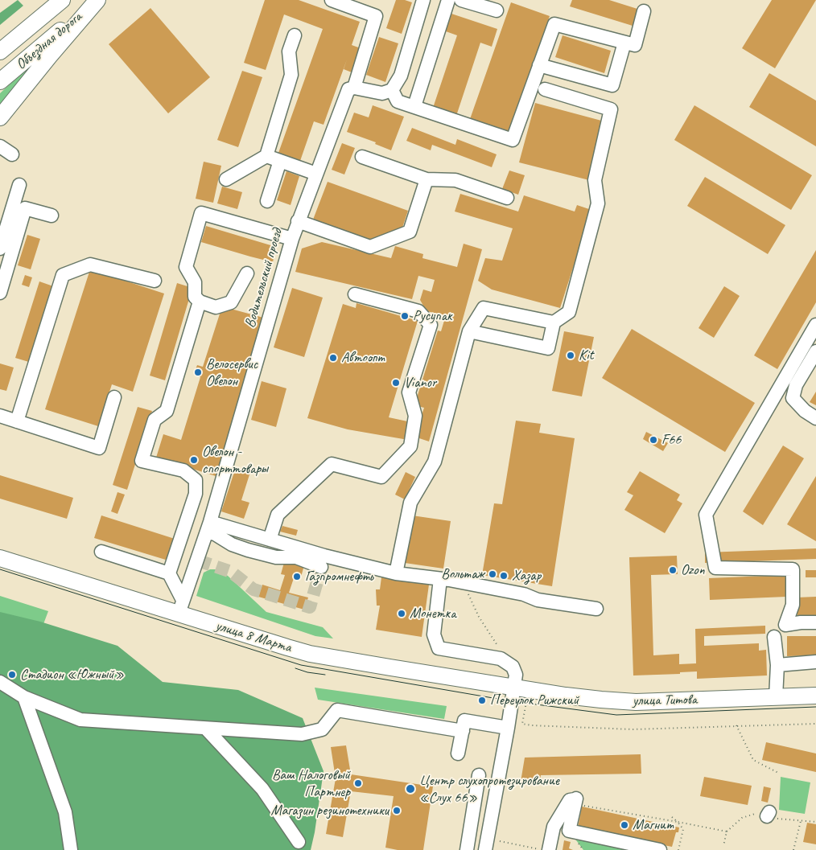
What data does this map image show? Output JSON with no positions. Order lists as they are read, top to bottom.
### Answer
{
  "streets": {
    "main road": ["Объездная дорога", "улица 8 Марта", "улица Титова"],
    "street": ["Водительский проезд"]
  },
  "crossings": [
    ["Водительский проезд", "улица 8 Марта"],
    ["улица 8 Марта", "улица Титова"]
  ],
  "places": [
    "Русупак",
    "Kit",
    "Автоопт",
    "Велосервис Овелон",
    "Vianor",
    "F66",
    "Овелон - спорттовары",
    "Ozon",
    "Вольтаж",
    "Хазар",
    "Газпромнефть",
    "Монетка",
    "Стадион «Южный»",
    "Переулок Рижский",
    "Ваш Налоговый Партнер",
    "Центр слухопротезирование «Слух 66»",
    "Магазин резинотехники",
    "Магнит"
  ]
}
